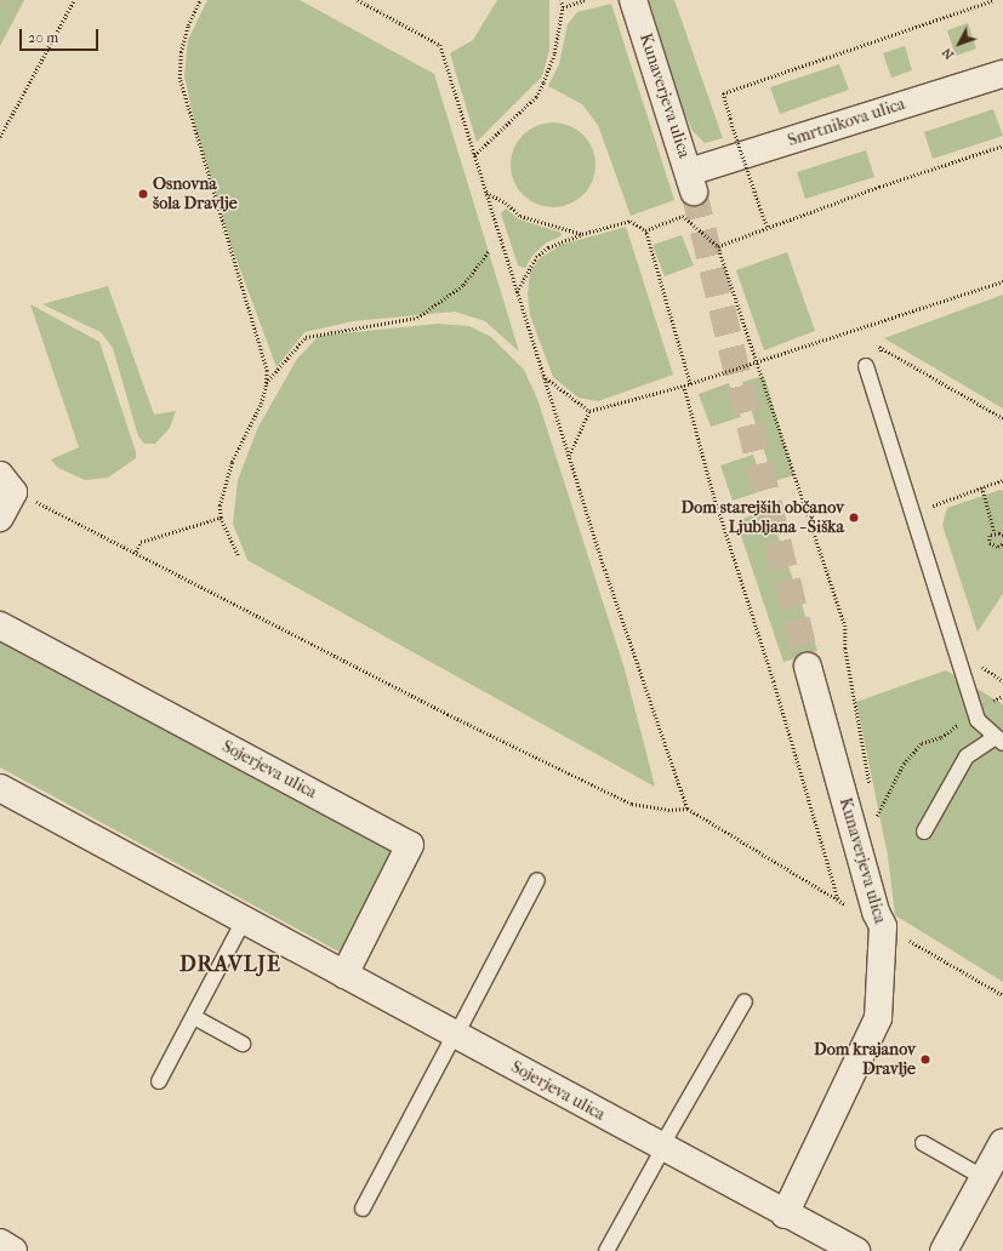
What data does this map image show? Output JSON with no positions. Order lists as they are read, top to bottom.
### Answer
{
  "streets": {
    "street": ["Kunaverjeva ulica", "Smrtnikova ulica", "Sojerjeva ulica"]
  },
  "crossings": [
    ["Kunaverjeva ulica", "Smrtnikova ulica"],
    ["Kunaverjeva ulica", "Sojerjeva ulica"]
  ],
  "districts": ["DRAVLJE"],
  "places": ["Osnovna šola Dravlje", "Dom starejših občanov Ljubljana - Šiška", "Dom krajanov Dravlje"],
  "scale_bar": "20 m",
  "north": "bottom left"
}
